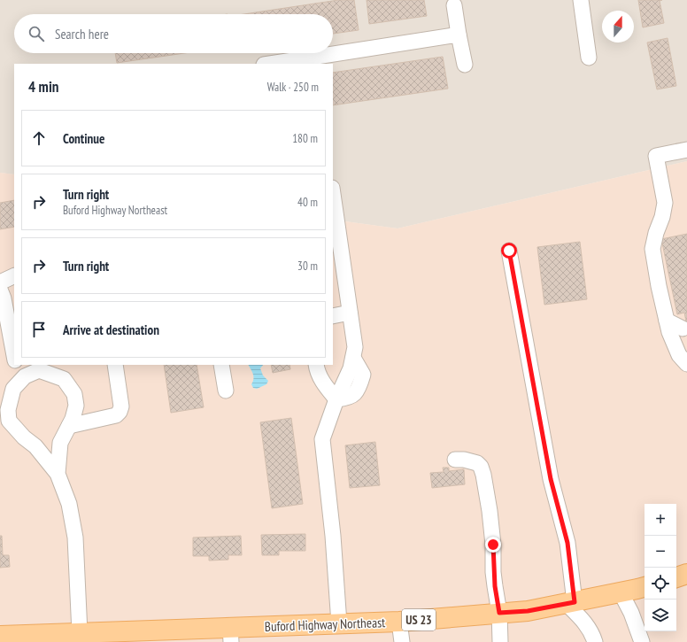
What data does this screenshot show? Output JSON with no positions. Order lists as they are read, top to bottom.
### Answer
{
  "streets": {
    "main road": ["US 23", "Buford Highway Northeast"]
  },
  "north": "top",
  "page": {
    "search": "Search here",
    "heading": ["4 min", "Walk · 250 m"],
    "list": [
      ["Continue", "180 m"],
      ["Turn right", "Buford Highway Northeast", "40 m"],
      ["Turn right", "30 m"],
      "Arrive at destination"
    ],
    "map_buttons": ["+", "−"]
  }
}
